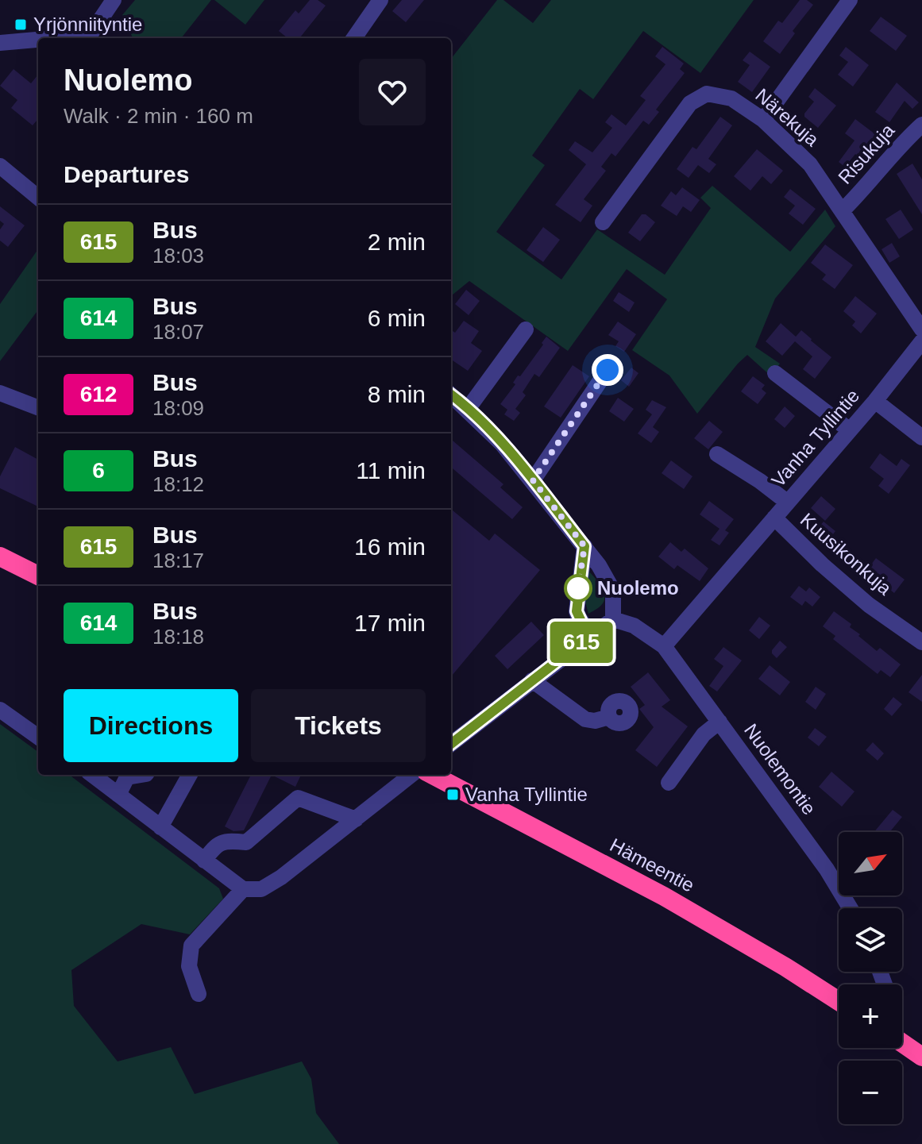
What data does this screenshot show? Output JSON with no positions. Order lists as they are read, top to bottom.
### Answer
{
  "streets": {
    "highway": ["Hämeentie"],
    "street": [
      "Närekuja",
      "Risukuja",
      "Vanha Tyllintie",
      "Kuusikonkuja",
      "Nuolemontie"
    ]
  },
  "crossings": [
    ["Närekuja", "Risukuja"],
    ["Vanha Tyllintie", "Kuusikonkuja"],
    ["Vanha Tyllintie", "Nuolemontie"]
  ],
  "places": {
    "transit": ["Yrjönniityntie", "Vanha Tyllintie"],
    "other": ["Nuolemo"]
  },
  "lines": ["bus line 615"],
  "north": "top right",
  "page": {
    "on_map": "615",
    "heading": [
      ["Nuolemo", "Walk · 2 min · 160 m"],
      "Departures"
    ],
    "list": [
      {
        "mark": "615",
        "name": "Bus",
        "note": "18:03",
        "value": "2 min"
      },
      {
        "mark": "614",
        "name": "Bus",
        "note": "18:07",
        "value": "6 min"
      },
      {
        "mark": "612",
        "name": "Bus",
        "note": "18:09",
        "value": "8 min"
      },
      {
        "mark": "6",
        "name": "Bus",
        "note": "18:12",
        "value": "11 min"
      },
      {
        "mark": "615",
        "name": "Bus",
        "note": "18:17",
        "value": "16 min"
      },
      {
        "mark": "614",
        "name": "Bus",
        "note": "18:18",
        "value": "17 min"
      }
    ],
    "buttons": ["Directions", "Tickets"],
    "map_buttons": ["+", "−"]
  }
}
